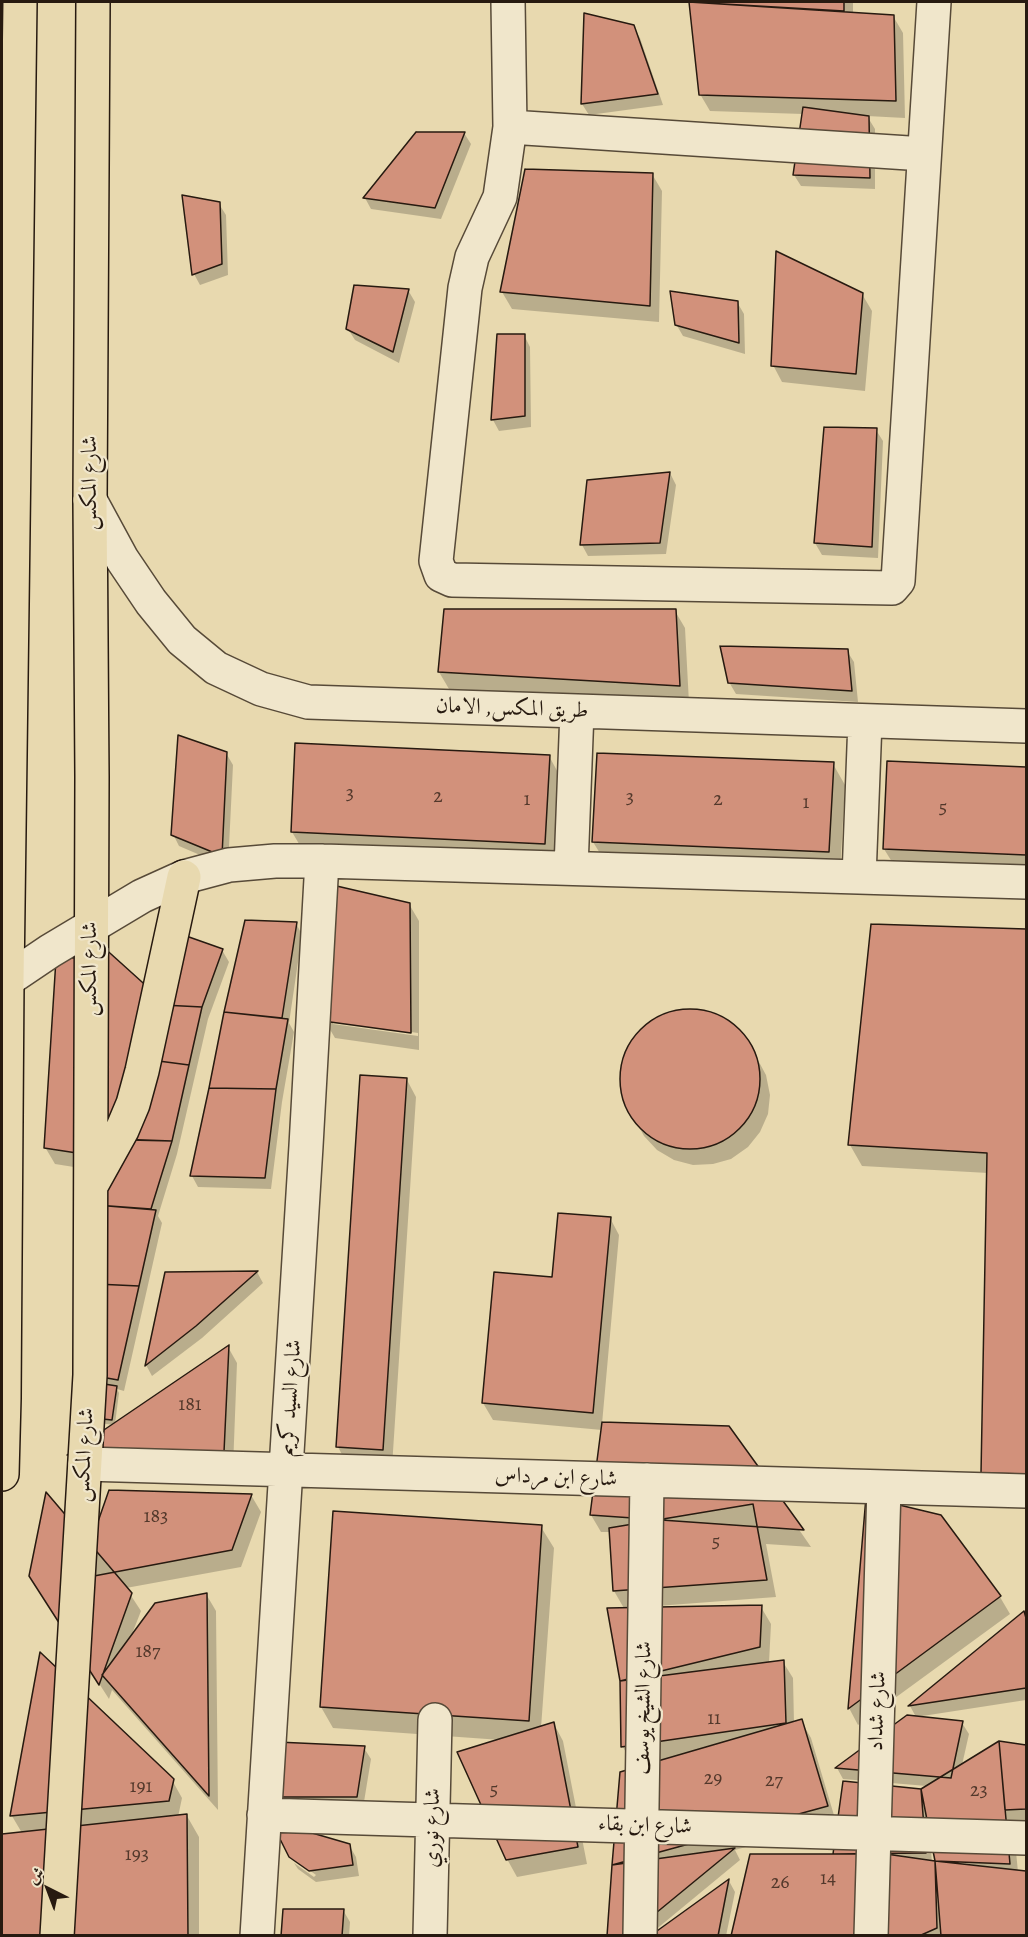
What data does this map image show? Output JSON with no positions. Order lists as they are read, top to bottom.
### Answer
{
  "streets": {
    "main road": ["شارع المكس"],
    "street": [
      "طريق المكس, الامان",
      "شارع السيد كريم",
      "شارع ابن مرداس",
      "شارع الشيخ يوسف",
      "شارع شداد",
      "شارع ابن بقاء",
      "شارع نوري"
    ]
  },
  "crossings": [
    ["شارع المكس", "طريق المكس, الامان"],
    ["شارع المكس", "شارع ابن مرداس"],
    ["شارع السيد كريم", "شارع ابن مرداس"],
    ["شارع السيد كريم", "شارع ابن بقاء"],
    ["شارع ابن مرداس", "شارع الشيخ يوسف"],
    ["شارع ابن مرداس", "شارع شداد"],
    ["شارع الشيخ يوسف", "شارع ابن بقاء"],
    ["شارع شداد", "شارع ابن بقاء"],
    ["شارع ابن بقاء", "شارع نوري"]
  ],
  "house_numbers": [
    "3",
    "2",
    "3",
    "1",
    "2",
    "1",
    "5",
    "181",
    "183",
    "5",
    "187",
    "11",
    "29",
    "27",
    "191",
    "5",
    "23",
    "193",
    "14",
    "26"
  ],
  "north": "top left"
}
